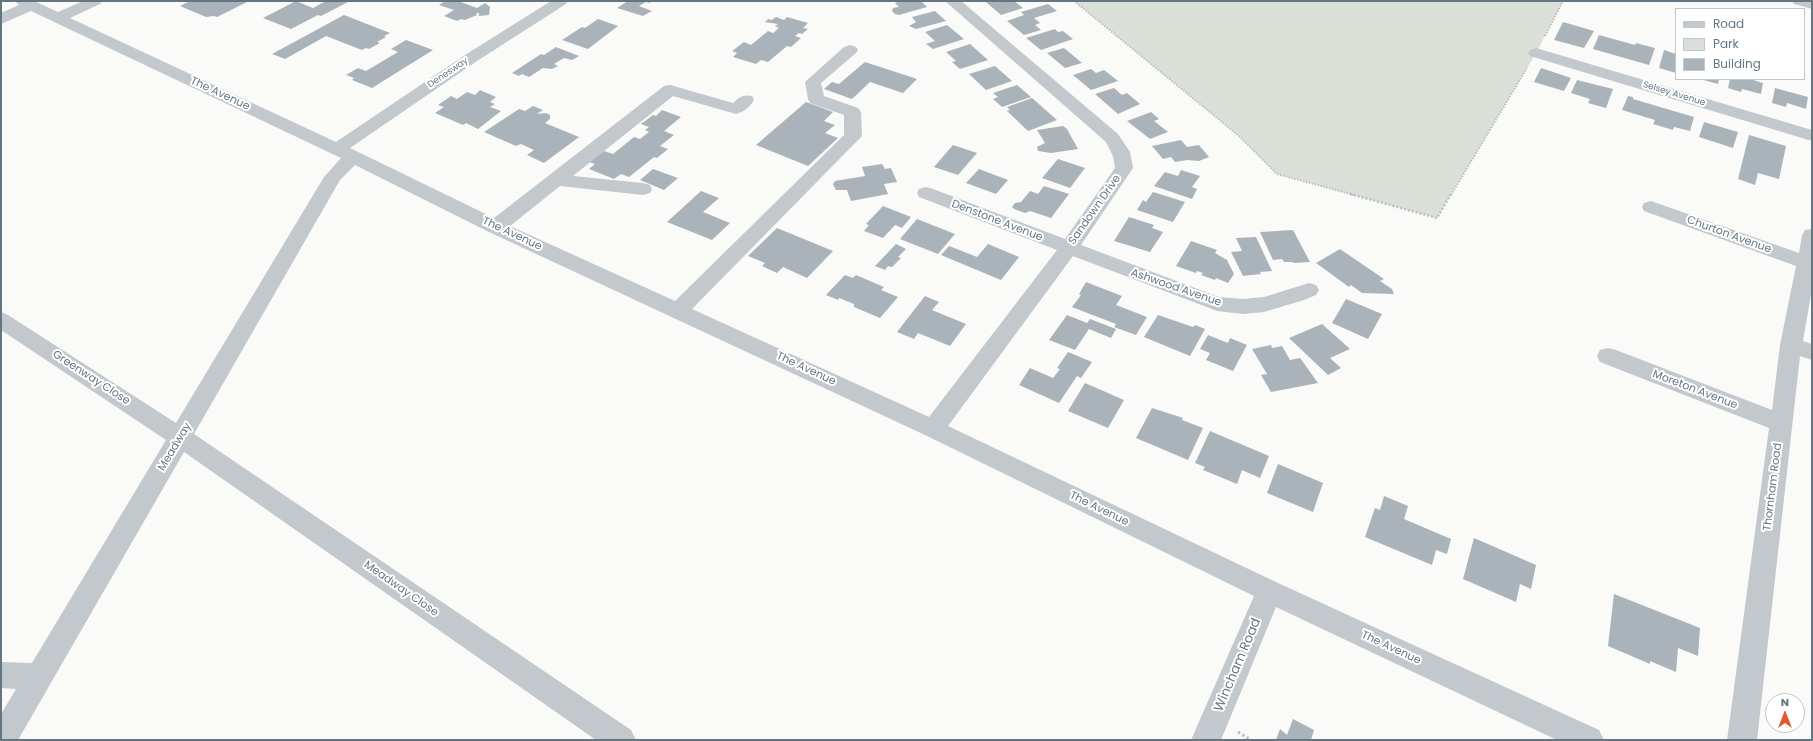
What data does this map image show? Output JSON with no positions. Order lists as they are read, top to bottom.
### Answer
{
  "streets": {
    "street": [
      "Denesway",
      "The Avenue",
      "Selsey Avenue",
      "Sandown Drive",
      "Denstone Avenue",
      "Churton Avenue",
      "Ashwood Avenue",
      "Greenway Close",
      "Moreton Avenue",
      "Meadway",
      "Thornham Road",
      "Meadway Close",
      "Wincham Road"
    ]
  },
  "crossings": [
    ["Denesway", "The Avenue"],
    ["Denesway", "Meadway"],
    ["The Avenue", "Sandown Drive"],
    ["The Avenue", "Meadway"],
    ["The Avenue", "Wincham Road"],
    ["Sandown Drive", "Denstone Avenue"],
    ["Sandown Drive", "Ashwood Avenue"],
    ["Denstone Avenue", "Ashwood Avenue"],
    ["Churton Avenue", "Thornham Road"],
    ["Greenway Close", "Meadway"],
    ["Greenway Close", "Meadway Close"],
    ["Moreton Avenue", "Thornham Road"],
    ["Meadway", "Meadway Close"]
  ],
  "legend": ["Road", "Park", "Building"],
  "north": "top"
}
